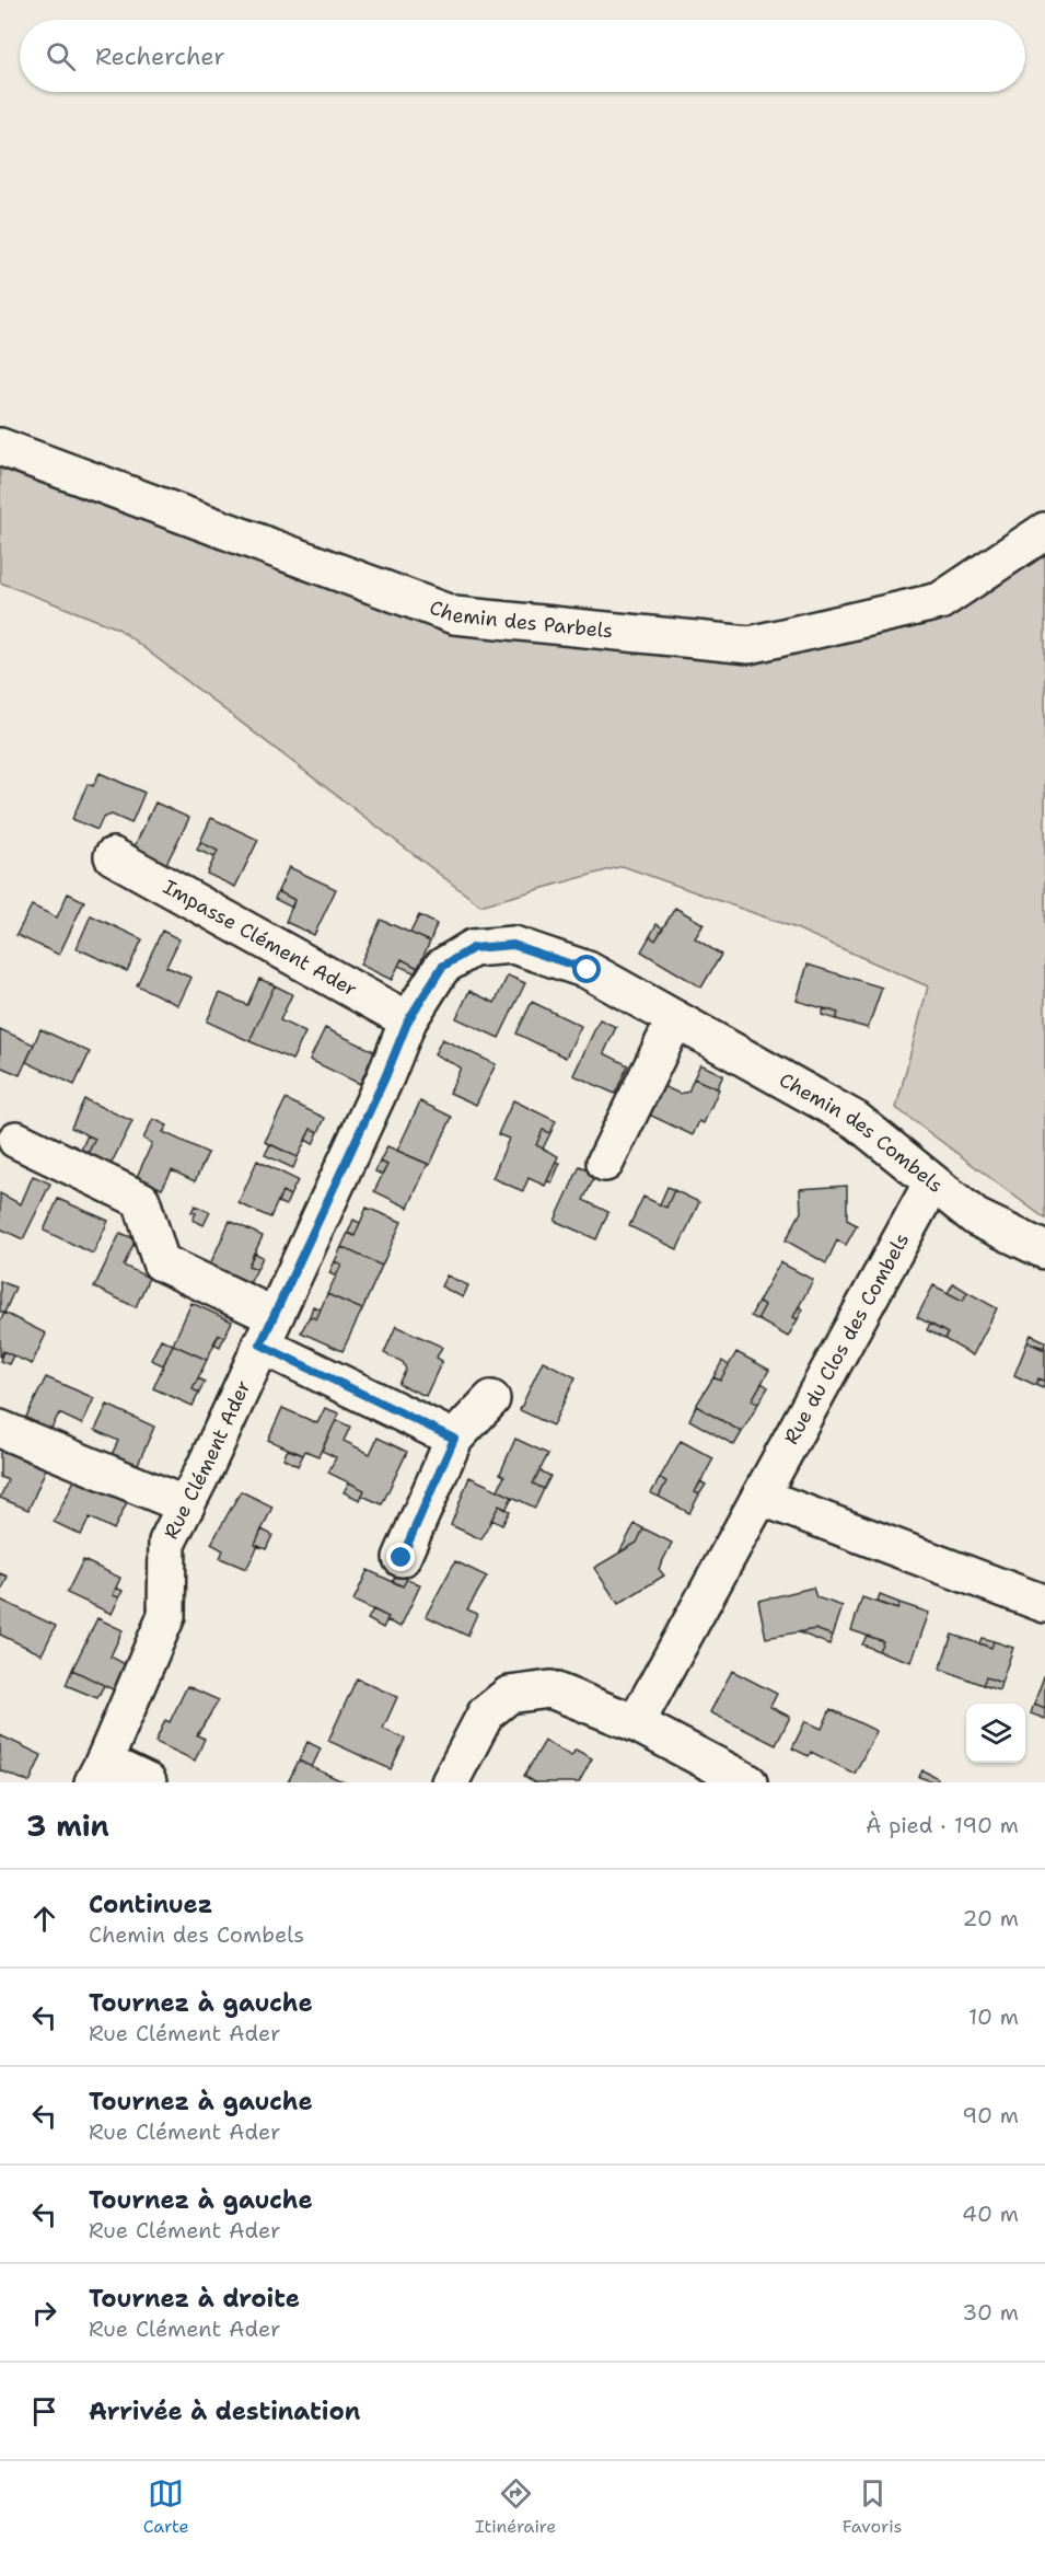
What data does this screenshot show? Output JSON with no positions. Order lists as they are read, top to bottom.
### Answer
{
  "streets": {
    "street": [
      "Chemin des Parbels",
      "Impasse Clément Ader",
      "Chemin des Combels",
      "Rue du Clos des Combels",
      "Rue Clément Ader"
    ]
  },
  "crossings": [
    ["Impasse Clément Ader", "Rue Clément Ader"],
    ["Chemin des Combels", "Rue du Clos des Combels"],
    ["Chemin des Combels", "Rue Clément Ader"]
  ],
  "page": {
    "search": "Rechercher",
    "heading": ["3 min", "À pied · 190 m"],
    "list": [
      ["Continuez", "Chemin des Combels", "20 m"],
      ["Tournez à gauche", "Rue Clément Ader", "10 m"],
      ["Tournez à gauche", "Rue Clément Ader", "90 m"],
      ["Tournez à gauche", "Rue Clément Ader", "40 m"],
      ["Tournez à droite", "Rue Clément Ader", "30 m"],
      "Arrivée à destination"
    ],
    "nav": ["Carte", "Itinéraire", "Favoris"]
  }
}
